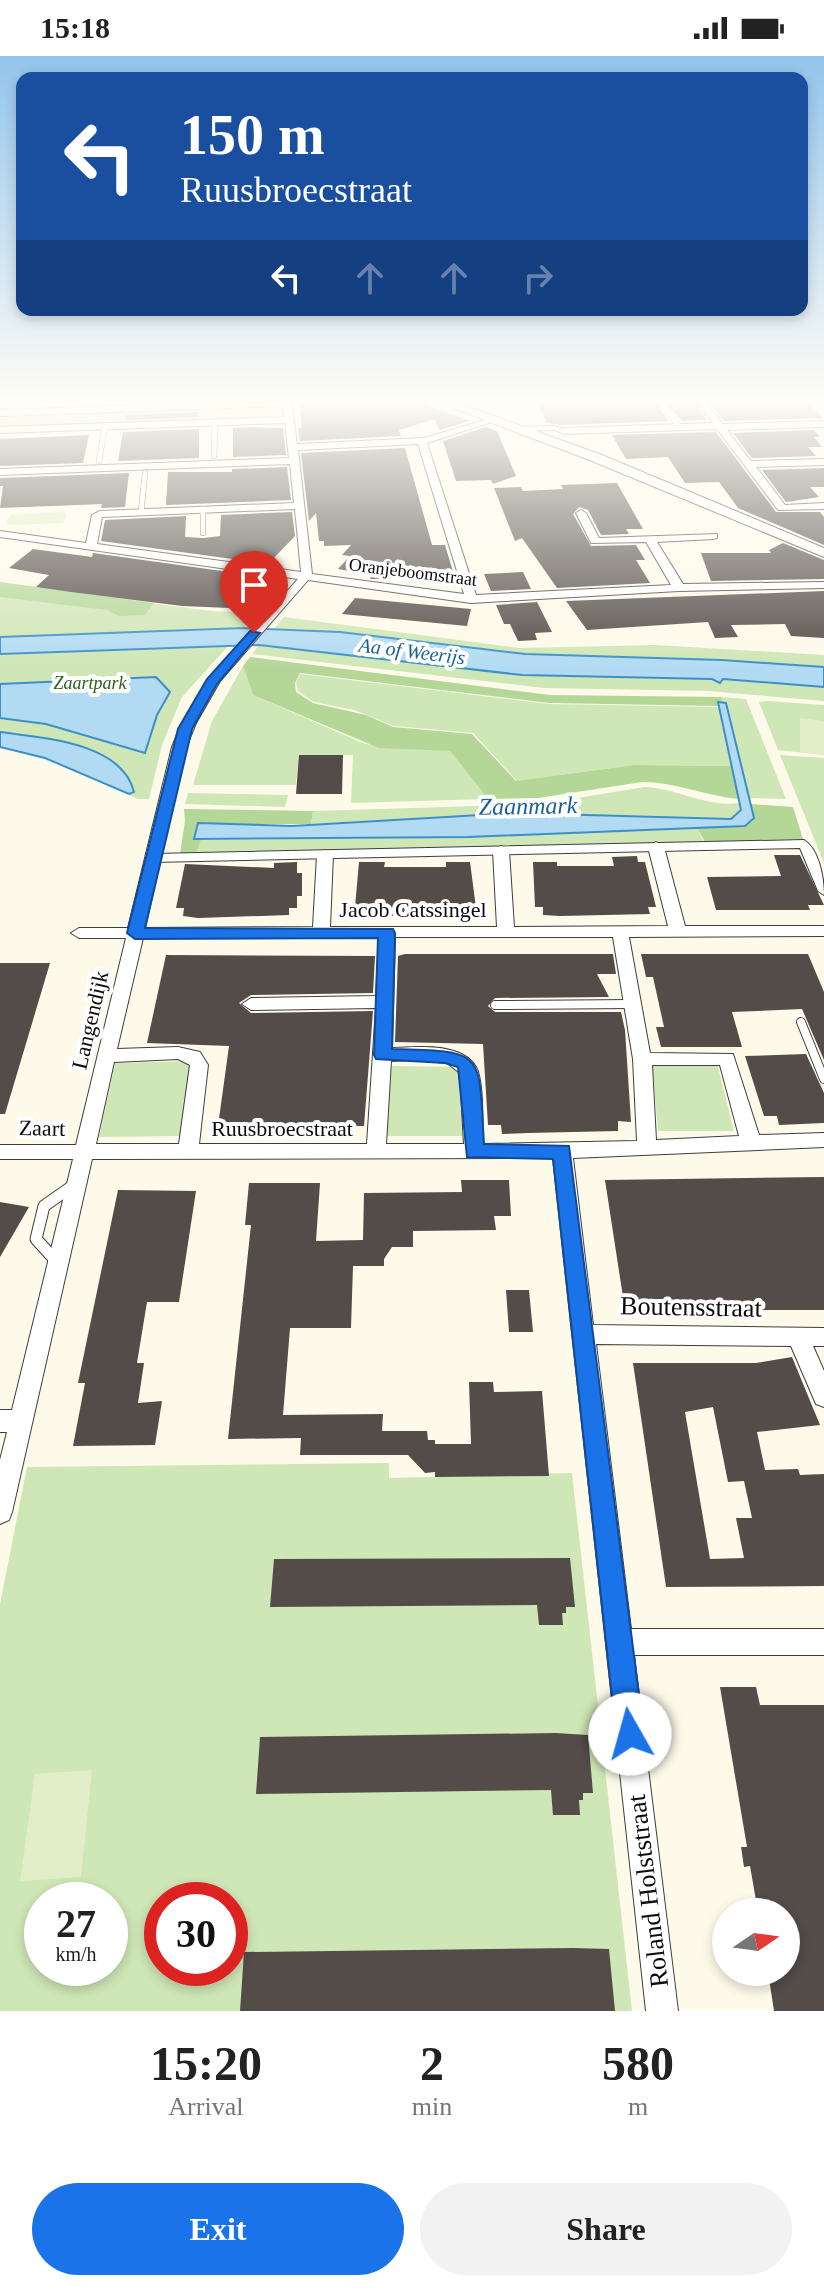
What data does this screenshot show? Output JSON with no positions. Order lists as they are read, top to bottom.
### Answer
{
  "streets": {
    "street": [
      "Oranjeboomstraat",
      "Jacob Catssingel",
      "Langendijk",
      "Zaart",
      "Ruusbroecstraat",
      "Boutensstraat",
      "Roland Holststraat"
    ]
  },
  "crossings": [
    ["Oranjeboomstraat", "Langendijk"],
    ["Jacob Catssingel", "Langendijk"],
    ["Jacob Catssingel", "Ruusbroecstraat"],
    ["Langendijk", "Zaart"],
    ["Langendijk", "Ruusbroecstraat"],
    ["Zaart", "Ruusbroecstraat"],
    ["Ruusbroecstraat", "Roland Holststraat"],
    ["Boutensstraat", "Roland Holststraat"]
  ],
  "water": ["Aa of Weerijs", "Zaanmark"],
  "parks": ["Zaartpark"],
  "north": "right",
  "page": {
    "status": "15:18",
    "turn": ["150 m", "Ruusbroecstraat"],
    "speed": "27 km/h",
    "limit": "30",
    "eta": [
      "15:20",
      "Arrival",
      "2",
      "min",
      "580",
      "m"
    ],
    "buttons": ["Exit", "Share"]
  }
}
